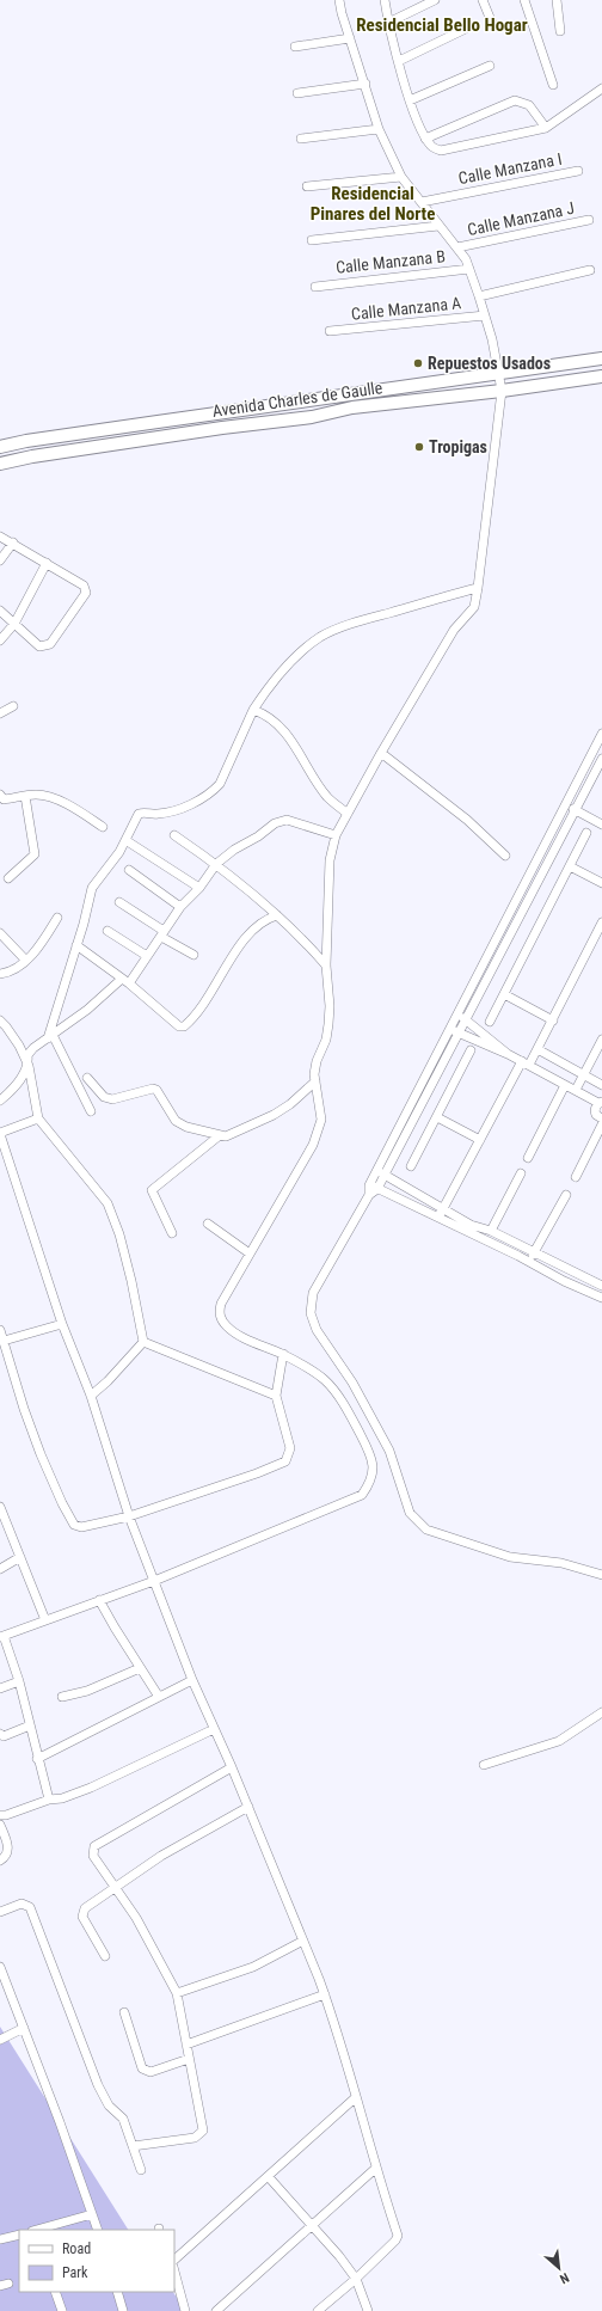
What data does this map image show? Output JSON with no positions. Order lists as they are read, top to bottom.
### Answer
{
  "streets": {
    "main road": ["Avenida Charles de Gaulle"],
    "street": [
      "Calle Manzana I",
      "Calle Manzana J",
      "Calle Manzana B",
      "Calle Manzana A"
    ]
  },
  "districts": ["Residencial Bello Hogar", "Residencial Pinares del Norte"],
  "places": ["Repuestos Usados", "Tropigas"],
  "legend": ["Road", "Park"],
  "north": "bottom right"
}
